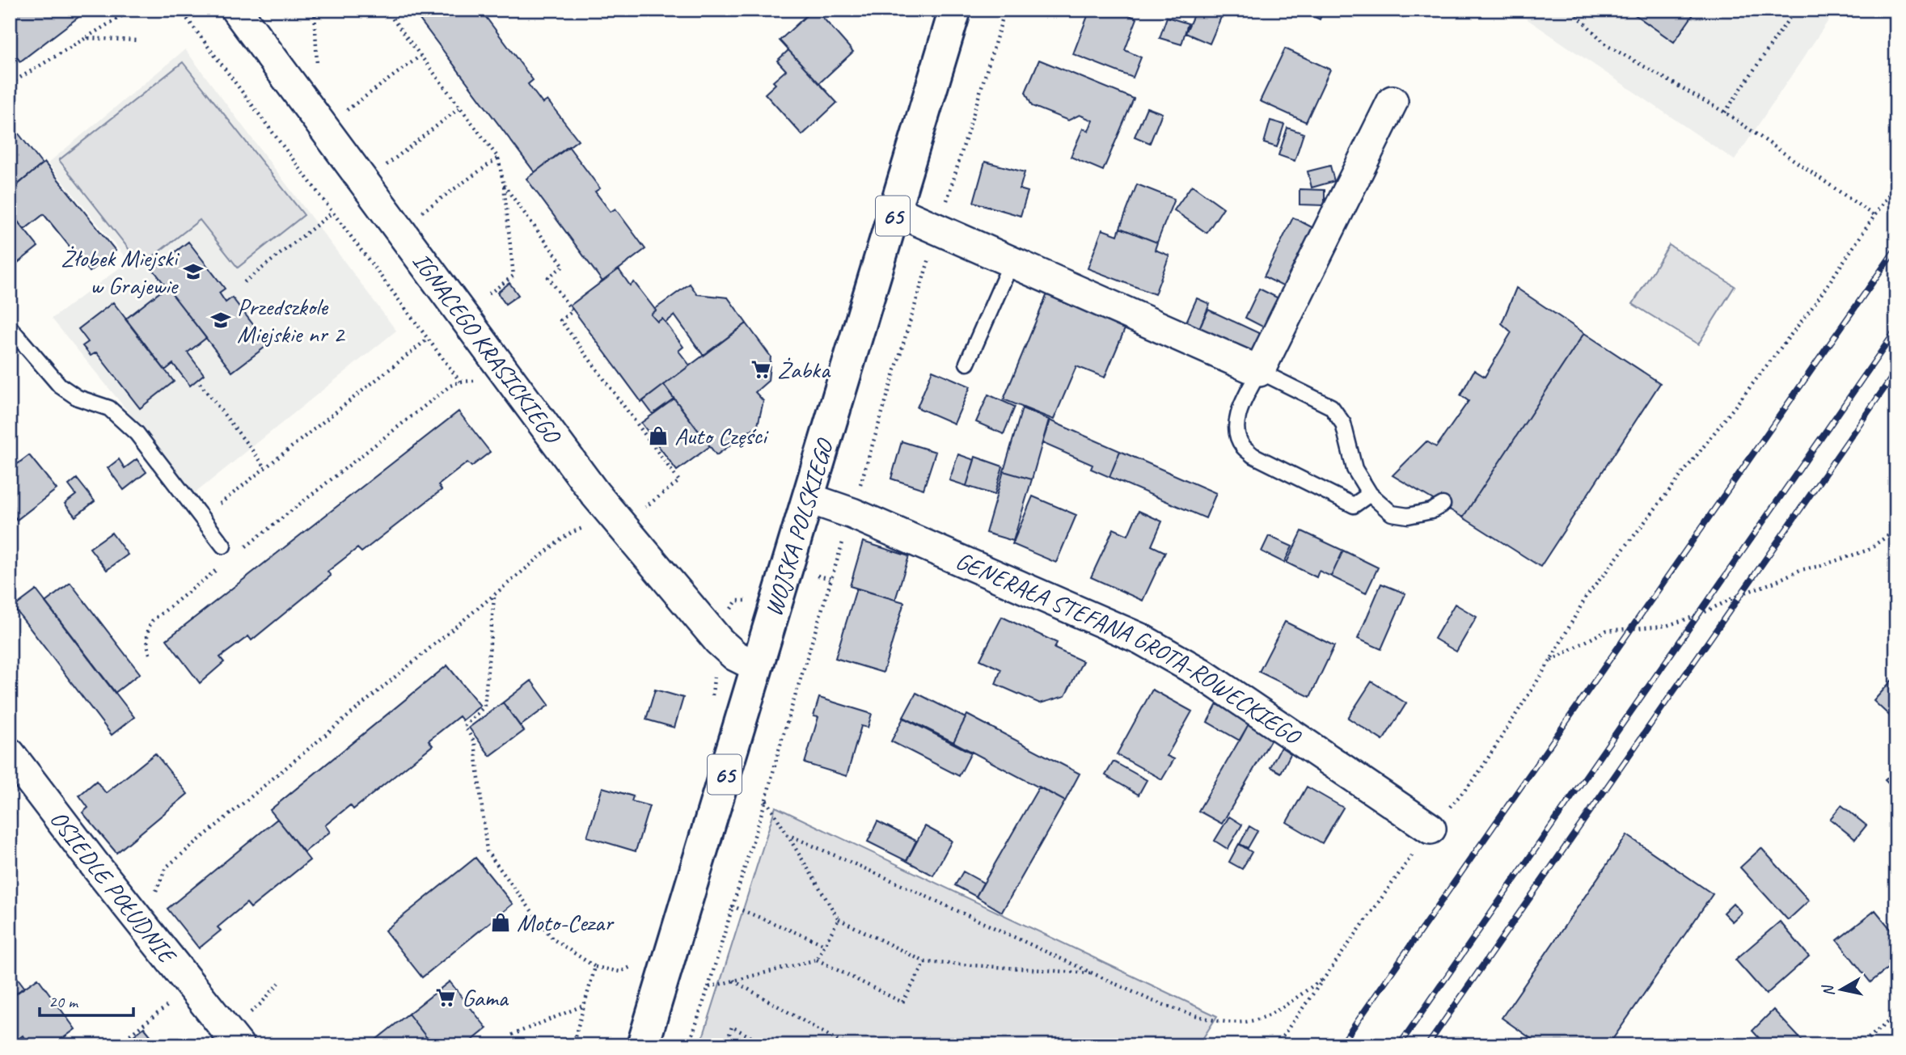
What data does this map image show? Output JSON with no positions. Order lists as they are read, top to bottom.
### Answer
{
  "streets": {
    "main road": ["65", "WOJSKA POLSKIEGO"],
    "street": ["IGNACEGO KRASICKIEGO", "GENERAŁA STEFANA GROTA-ROWECKIEGO", "OSIEDLE POŁUDNIE"]
  },
  "crossings": [
    ["IGNACEGO KRASICKIEGO", "WOJSKA POLSKIEGO"],
    ["WOJSKA POLSKIEGO", "GENERAŁA STEFANA GROTA-ROWECKIEGO"]
  ],
  "places": {
    "school or university": ["Żłobek Miejski w Grajewie", "Przedszkole Miejskie nr 2"],
    "supermarket": ["Żabka", "Gama"],
    "shop": ["Auto Części", "Moto-Cezar"]
  },
  "scale_bar": "20 m",
  "north": "left"
}
